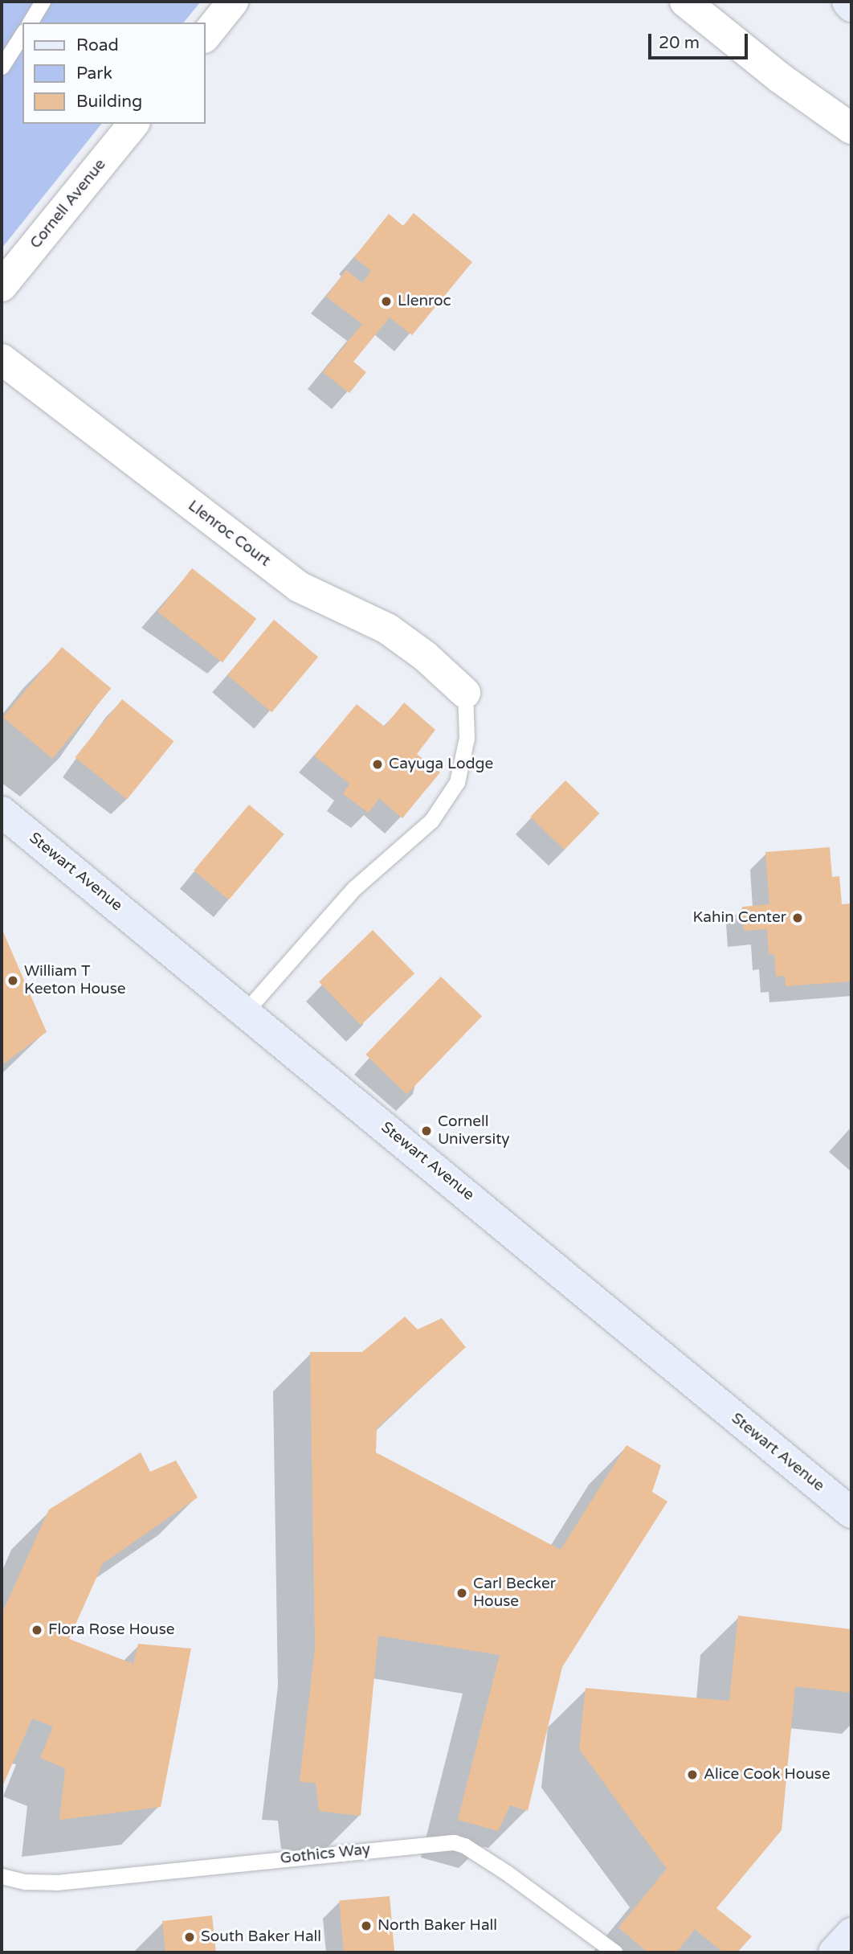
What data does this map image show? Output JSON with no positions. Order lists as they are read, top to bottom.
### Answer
{
  "streets": {
    "street": ["Cornell Avenue", "Llenroc Court", "Stewart Avenue"],
    "lane": ["Gothics Way"]
  },
  "places": [
    "Llenroc",
    "Cayuga Lodge",
    "Kahin Center",
    "William T Keeton House",
    "Cornell University",
    "Carl Becker House",
    "Flora Rose House",
    "Alice Cook House",
    "North Baker Hall",
    "South Baker Hall"
  ],
  "legend": ["Road", "Park", "Building"],
  "scale_bar": "20 m"
}
